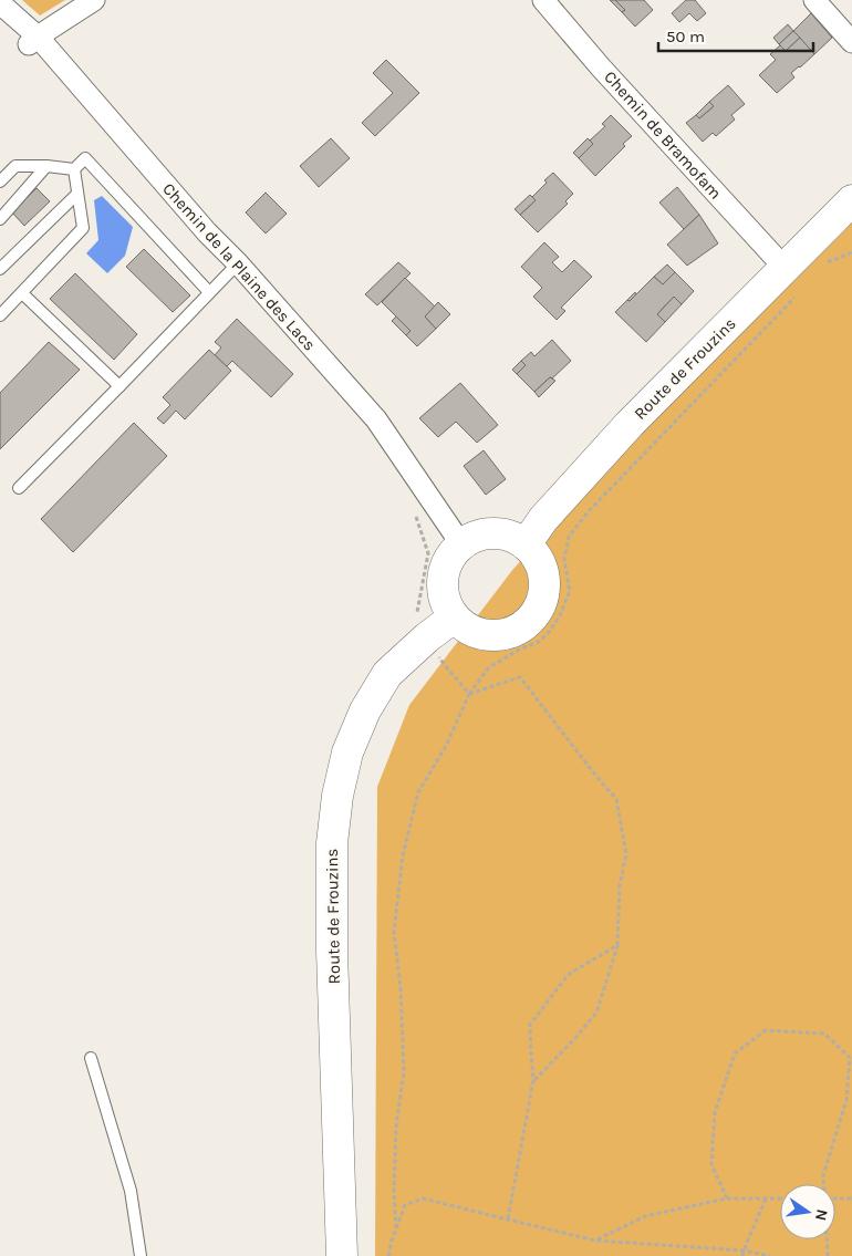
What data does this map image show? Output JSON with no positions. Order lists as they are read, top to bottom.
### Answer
{
  "streets": {
    "main road": ["Route de Frouzins"],
    "street": ["Chemin de Bramofam", "Chemin de la Plaine des Lacs"]
  },
  "crossings": [
    ["Chemin de Bramofam", "Route de Frouzins"],
    ["Chemin de la Plaine des Lacs", "Route de Frouzins"]
  ],
  "scale_bar": "50 m",
  "north": "right"
}
